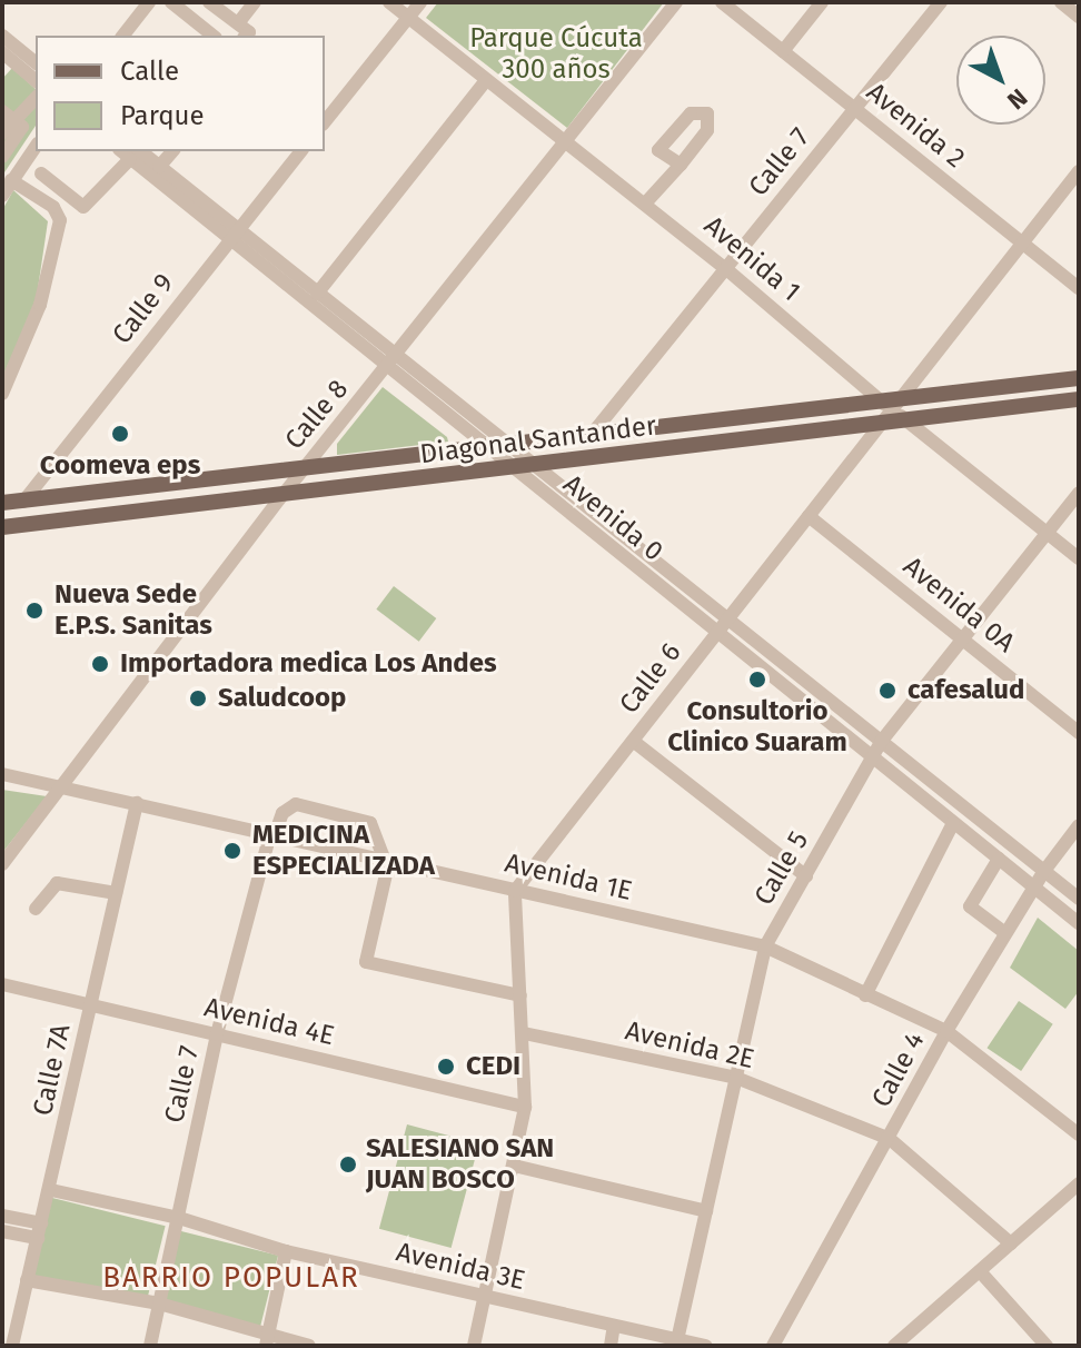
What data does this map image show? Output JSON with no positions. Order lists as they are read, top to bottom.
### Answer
{
  "streets": {
    "main road": ["Diagonal Santander"],
    "street": [
      "Avenida 2",
      "Calle 7",
      "Avenida 1",
      "Calle 9",
      "Calle 8",
      "Avenida 0",
      "Avenida 0A",
      "Calle 6",
      "Calle 5",
      "Avenida 1E",
      "Avenida 4E",
      "Avenida 2E",
      "Calle 7A",
      "Calle 4",
      "Avenida 3E"
    ]
  },
  "crossings": [
    ["Avenida 2", "Calle 7"],
    ["Avenida 2", "Calle 6"],
    ["Calle 7", "Avenida 1"],
    ["Calle 7", "Diagonal Santander"],
    ["Calle 7", "Avenida 1E"],
    ["Calle 7", "Avenida 4E"],
    ["Calle 7", "Avenida 3E"],
    ["Avenida 1", "Calle 8"],
    ["Avenida 1", "Diagonal Santander"],
    ["Avenida 1", "Calle 6"],
    ["Avenida 1", "Calle 5"],
    ["Calle 9", "Diagonal Santander"],
    ["Calle 9", "Avenida 0"],
    ["Calle 8", "Diagonal Santander"],
    ["Calle 8", "Avenida 0"],
    ["Calle 8", "Avenida 1E"],
    ["Diagonal Santander", "Avenida 0"],
    ["Diagonal Santander", "Calle 6"],
    ["Avenida 0", "Calle 6"],
    ["Avenida 0", "Calle 5"],
    ["Avenida 0", "Calle 4"],
    ["Avenida 0A", "Calle 6"],
    ["Avenida 0A", "Calle 5"],
    ["Calle 6", "Avenida 1E"],
    ["Calle 5", "Avenida 1E"],
    ["Calle 5", "Avenida 2E"],
    ["Calle 5", "Avenida 3E"],
    ["Avenida 1E", "Calle 7A"],
    ["Avenida 1E", "Calle 4"],
    ["Avenida 4E", "Calle 7A"],
    ["Avenida 2E", "Calle 4"],
    ["Calle 7A", "Avenida 3E"]
  ],
  "districts": ["BARRIO POPULAR"],
  "parks": ["Parque Cúcuta 300 años"],
  "places": [
    "Coomeva eps",
    "Nueva Sede E.P.S. Sanitas",
    "Importadora medica Los Andes",
    "Consultorio Clinico Suaram",
    "cafesalud",
    "Saludcoop",
    "MEDICINA ESPECIALIZADA",
    "CEDI",
    "SALESIANO SAN JUAN BOSCO"
  ],
  "legend": ["Calle", "Parque"],
  "north": "bottom right"
}
